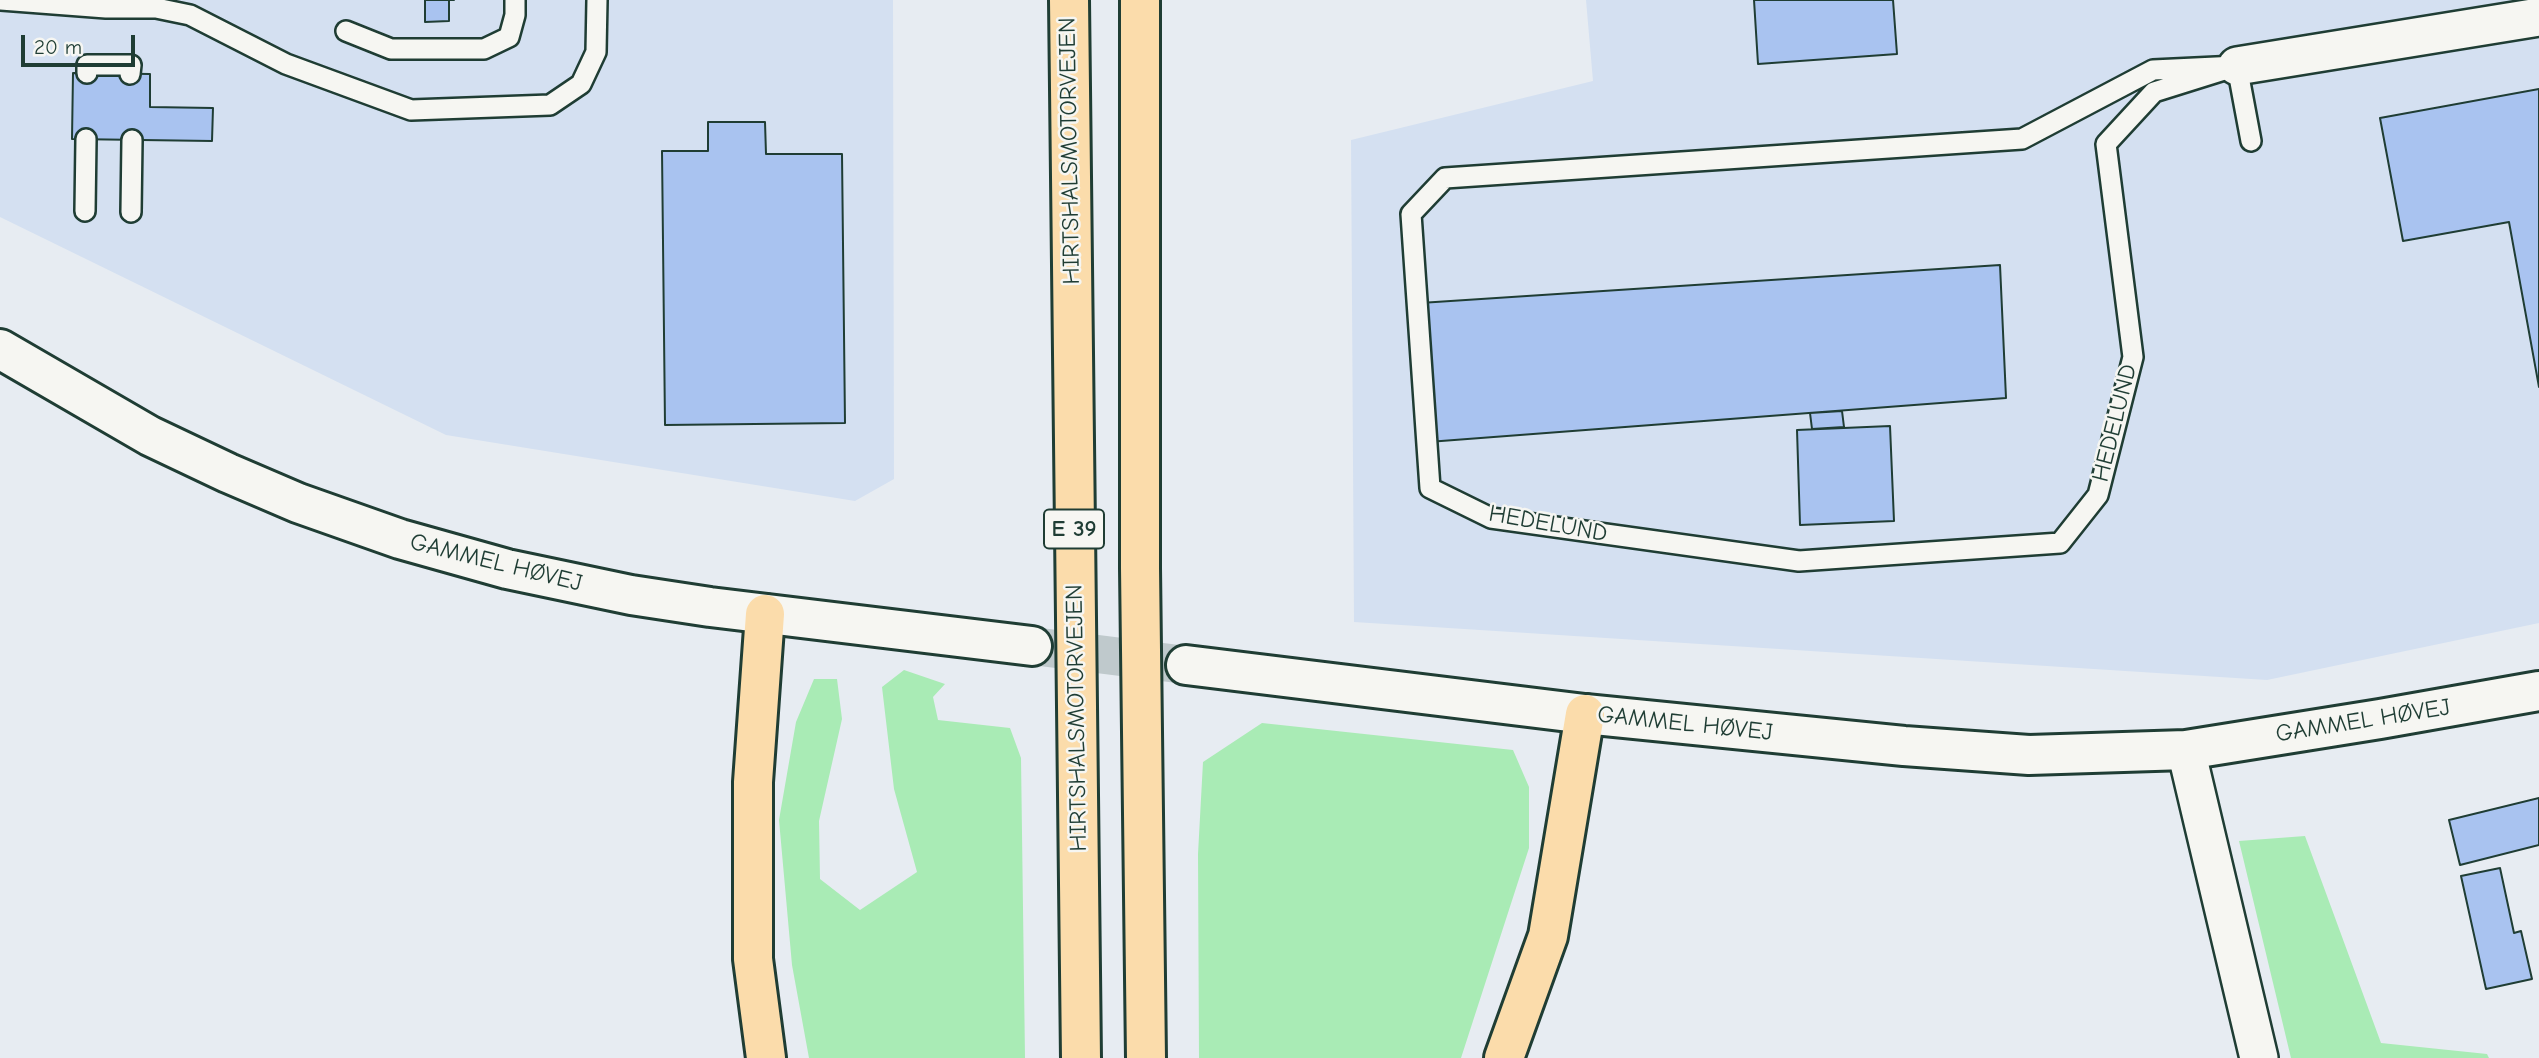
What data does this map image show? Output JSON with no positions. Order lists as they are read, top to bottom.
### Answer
{
  "streets": {
    "highway": ["HIRTSHALSMOTORVEJEN", "E 39"],
    "street": ["HEDELUND", "GAMMEL HØVEJ"]
  },
  "scale_bar": "20 m"
}
